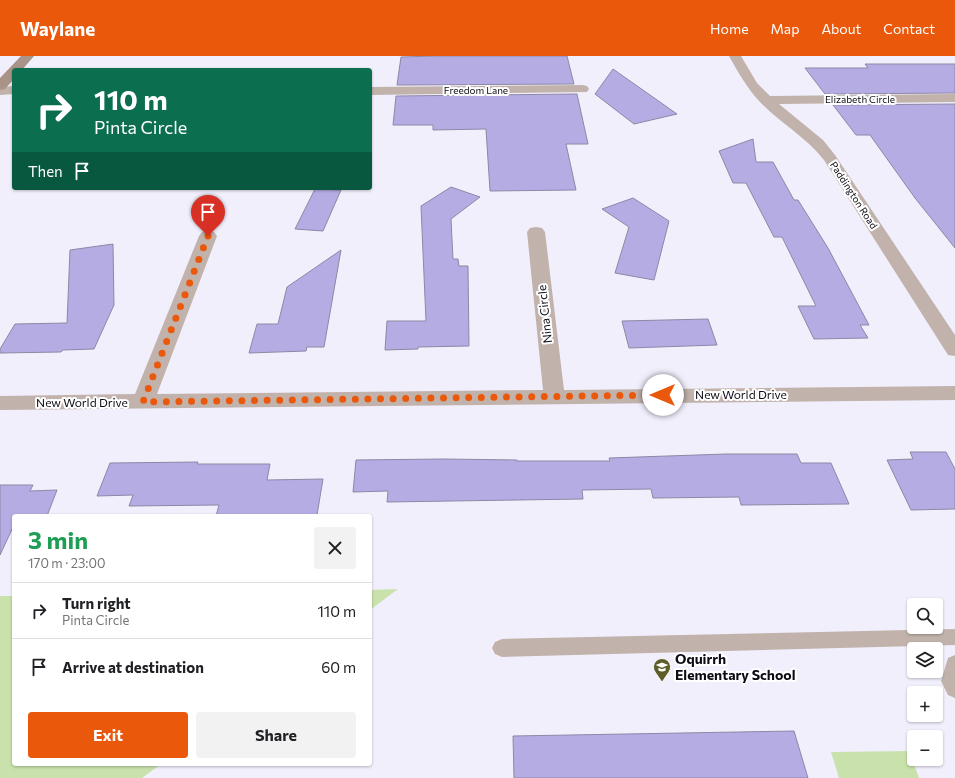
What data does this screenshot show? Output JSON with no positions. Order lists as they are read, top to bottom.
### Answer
{
  "streets": {
    "street": [
      "Freedom Lane",
      "Elizabeth Circle",
      "Paddington Road",
      "Nina Circle",
      "New World Drive"
    ]
  },
  "crossings": [
    ["Elizabeth Circle", "Paddington Road"],
    ["Nina Circle", "New World Drive"]
  ],
  "places": {
    "school or university": ["Oquirrh Elementary School"]
  },
  "page": {
    "header": "Waylane",
    "nav": [
      "Home",
      "Map",
      "About",
      "Contact"
    ],
    "turn": ["110 m", "Pinta Circle"],
    "then": "Then",
    "heading": ["3 min", "170 m · 23:00"],
    "list": [
      {
        "name": "Turn right",
        "note": "Pinta Circle",
        "value": "110 m"
      },
      {
        "name": "Arrive at destination",
        "value": "60 m"
      }
    ],
    "map_buttons": ["+", "−"],
    "buttons": ["Exit", "Share"]
  }
}
